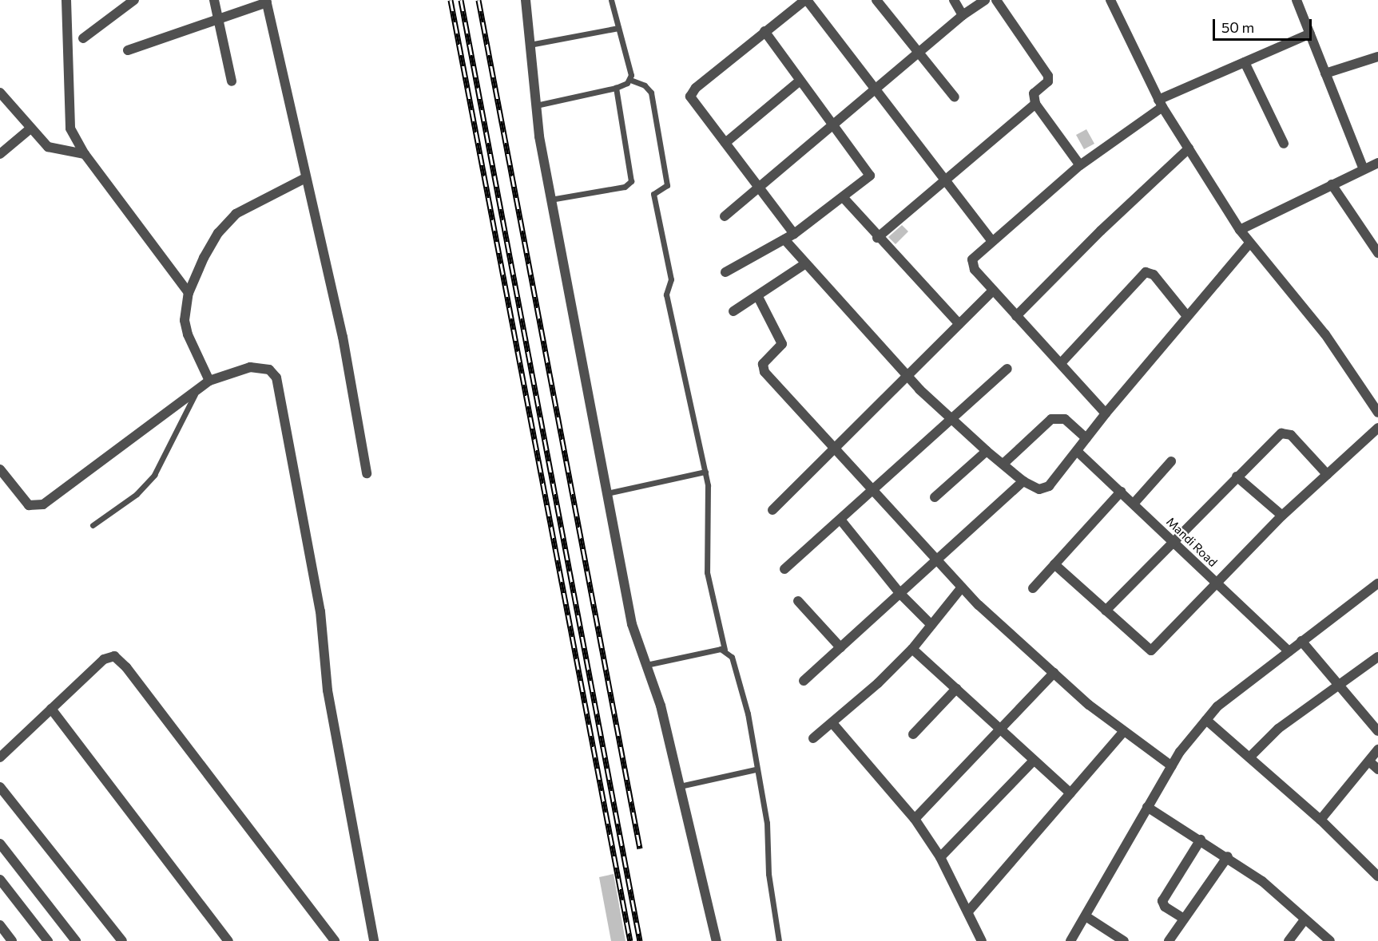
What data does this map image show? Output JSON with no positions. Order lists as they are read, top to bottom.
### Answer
{
  "streets": {
    "street": ["Mandi Road"]
  },
  "scale_bar": "50 m"
}
